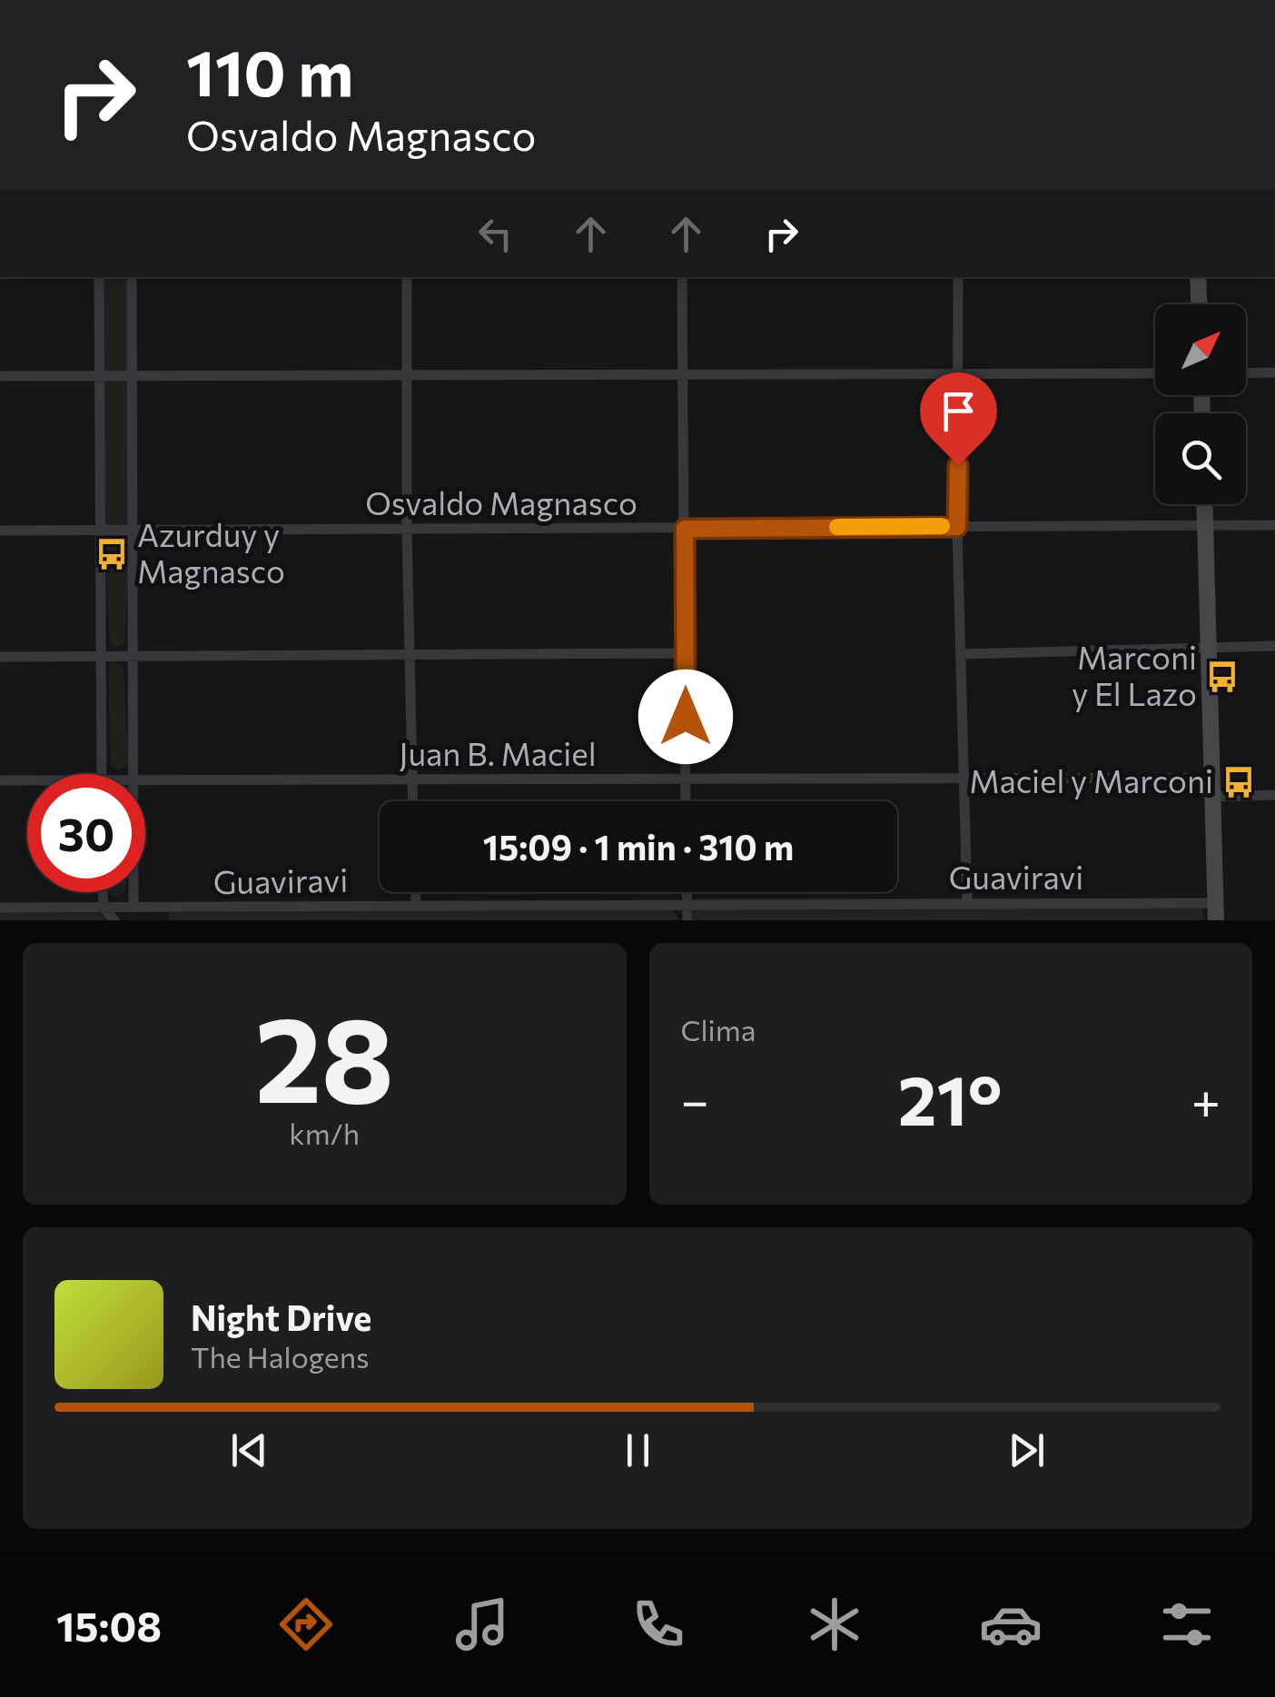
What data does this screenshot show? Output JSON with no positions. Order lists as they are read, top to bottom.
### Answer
{
  "streets": {
    "street": ["Osvaldo Magnasco", "Juan B. Maciel", "Guaviravi"]
  },
  "places": {
    "bus stop": ["Azurduy y Magnasco", "Marconi y El Lazo", "Maciel y Marconi"]
  },
  "north": "top right",
  "page": {
    "turn": ["110 m", "Osvaldo Magnasco"],
    "limit": "30",
    "trip": "15:09 · 1 min · 310 m",
    "tile": [
      ["28", "km/h"],
      "Clima"
    ],
    "heat": ["−", "21°", "+"],
    "song": ["Night Drive", "The Halogens"],
    "tabs": "15:08"
  }
}
